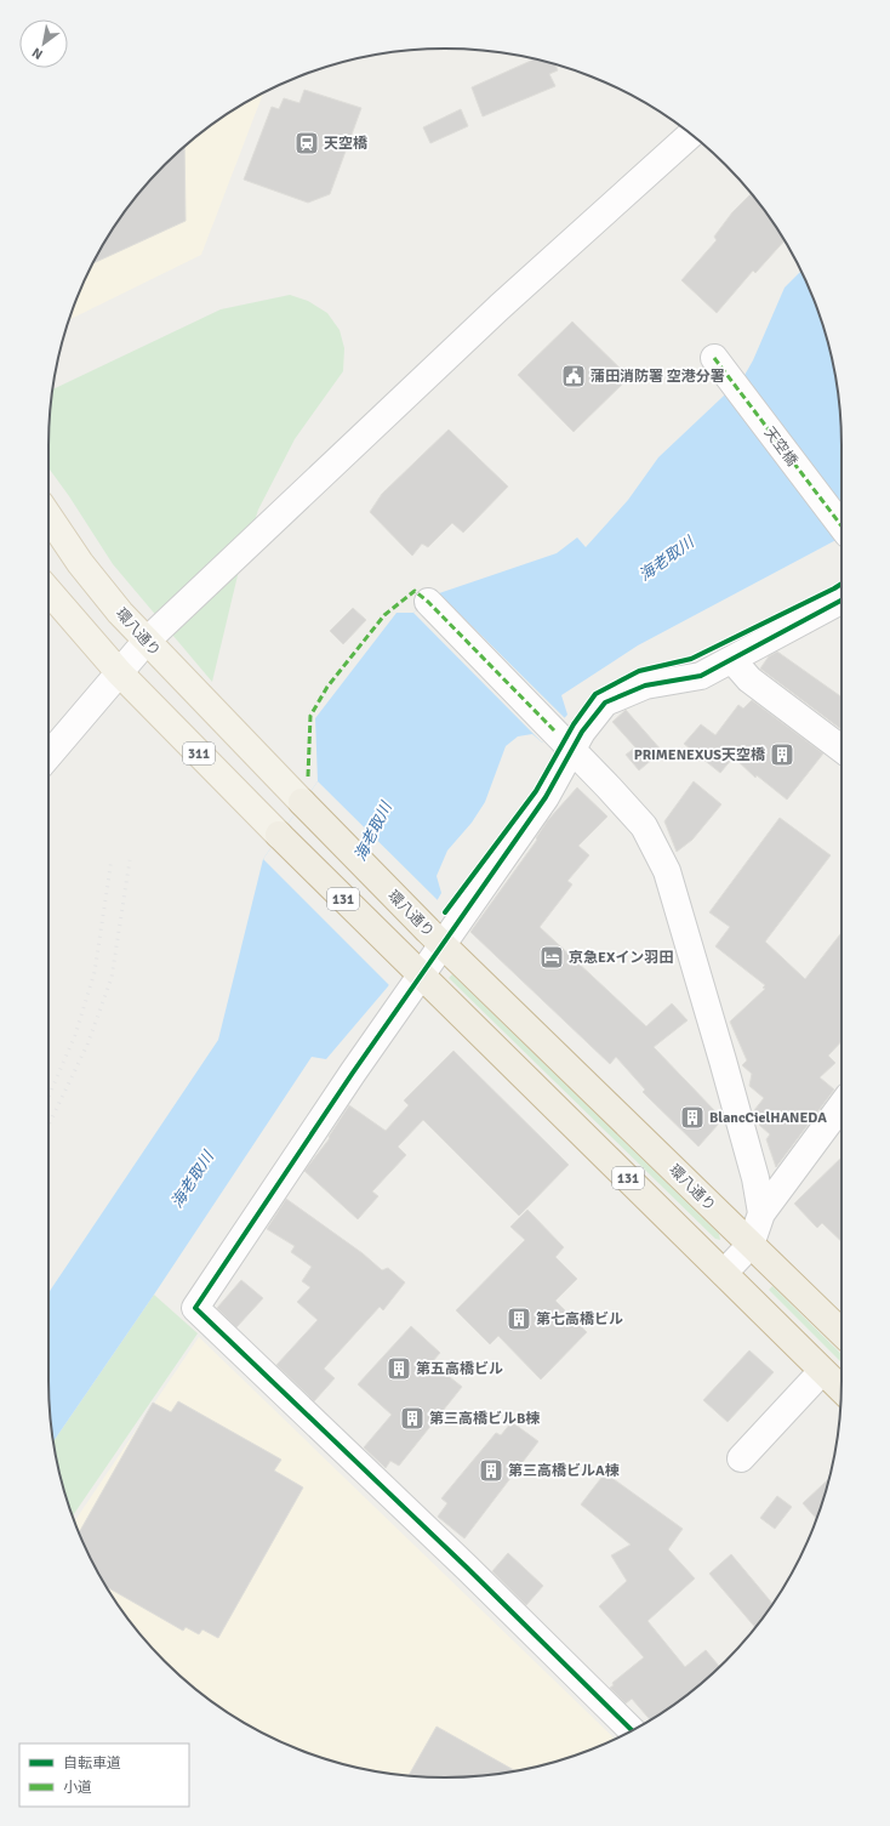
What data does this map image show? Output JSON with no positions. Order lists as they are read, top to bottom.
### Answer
{
  "streets": {
    "highway": ["環八通り", "131"],
    "main road": ["311"],
    "street": ["天空橋"]
  },
  "crossings": [
    ["311", "131"]
  ],
  "water": ["海老取川"],
  "places": {
    "station": ["天空橋"],
    "public building": ["蒲田消防署 空港分署"],
    "building": [
      "PRIMENEXUS天空橋",
      "BlancCielHANEDA",
      "第七高橋ビル",
      "第五高橋ビル",
      "第三高橋ビルB棟",
      "第三高橋ビルA棟"
    ],
    "hotel": ["京急EXイン羽田"]
  },
  "legend": ["自転車道", "小道"],
  "north": "bottom left"
}
